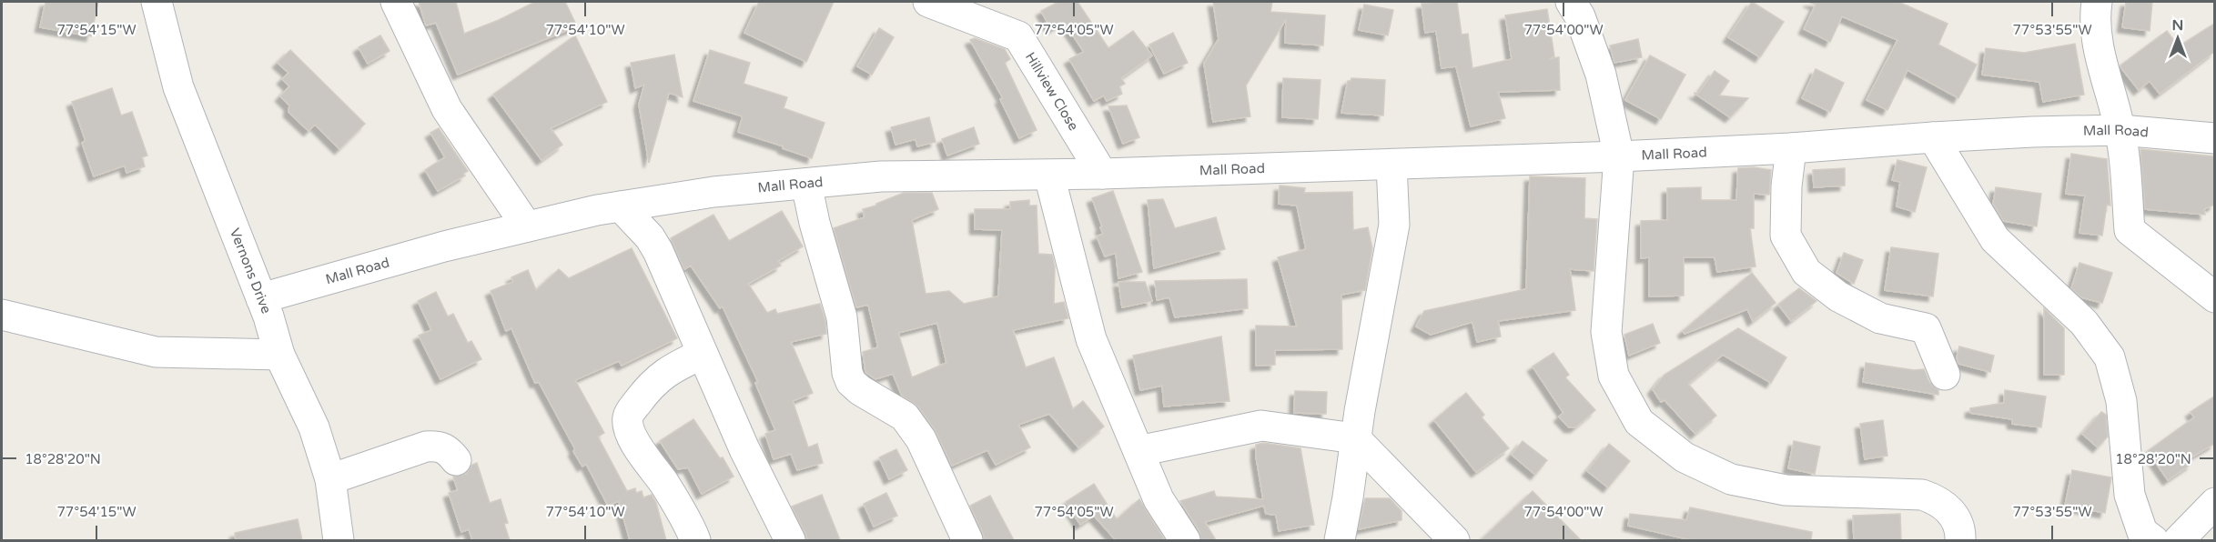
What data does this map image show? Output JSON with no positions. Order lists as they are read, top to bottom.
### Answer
{
  "streets": {
    "street": ["Hillview Close", "Mall Road", "Vernons Drive"]
  },
  "crossings": [
    ["Hillview Close", "Mall Road"],
    ["Mall Road", "Vernons Drive"]
  ],
  "north": "top",
  "coordinates": [
    "77°54'15\"W",
    "77°54'10\"W",
    "77°54'05\"W",
    "77°54'00\"W",
    "77°53'55\"W",
    "18°28'20\"N"
  ]
}
